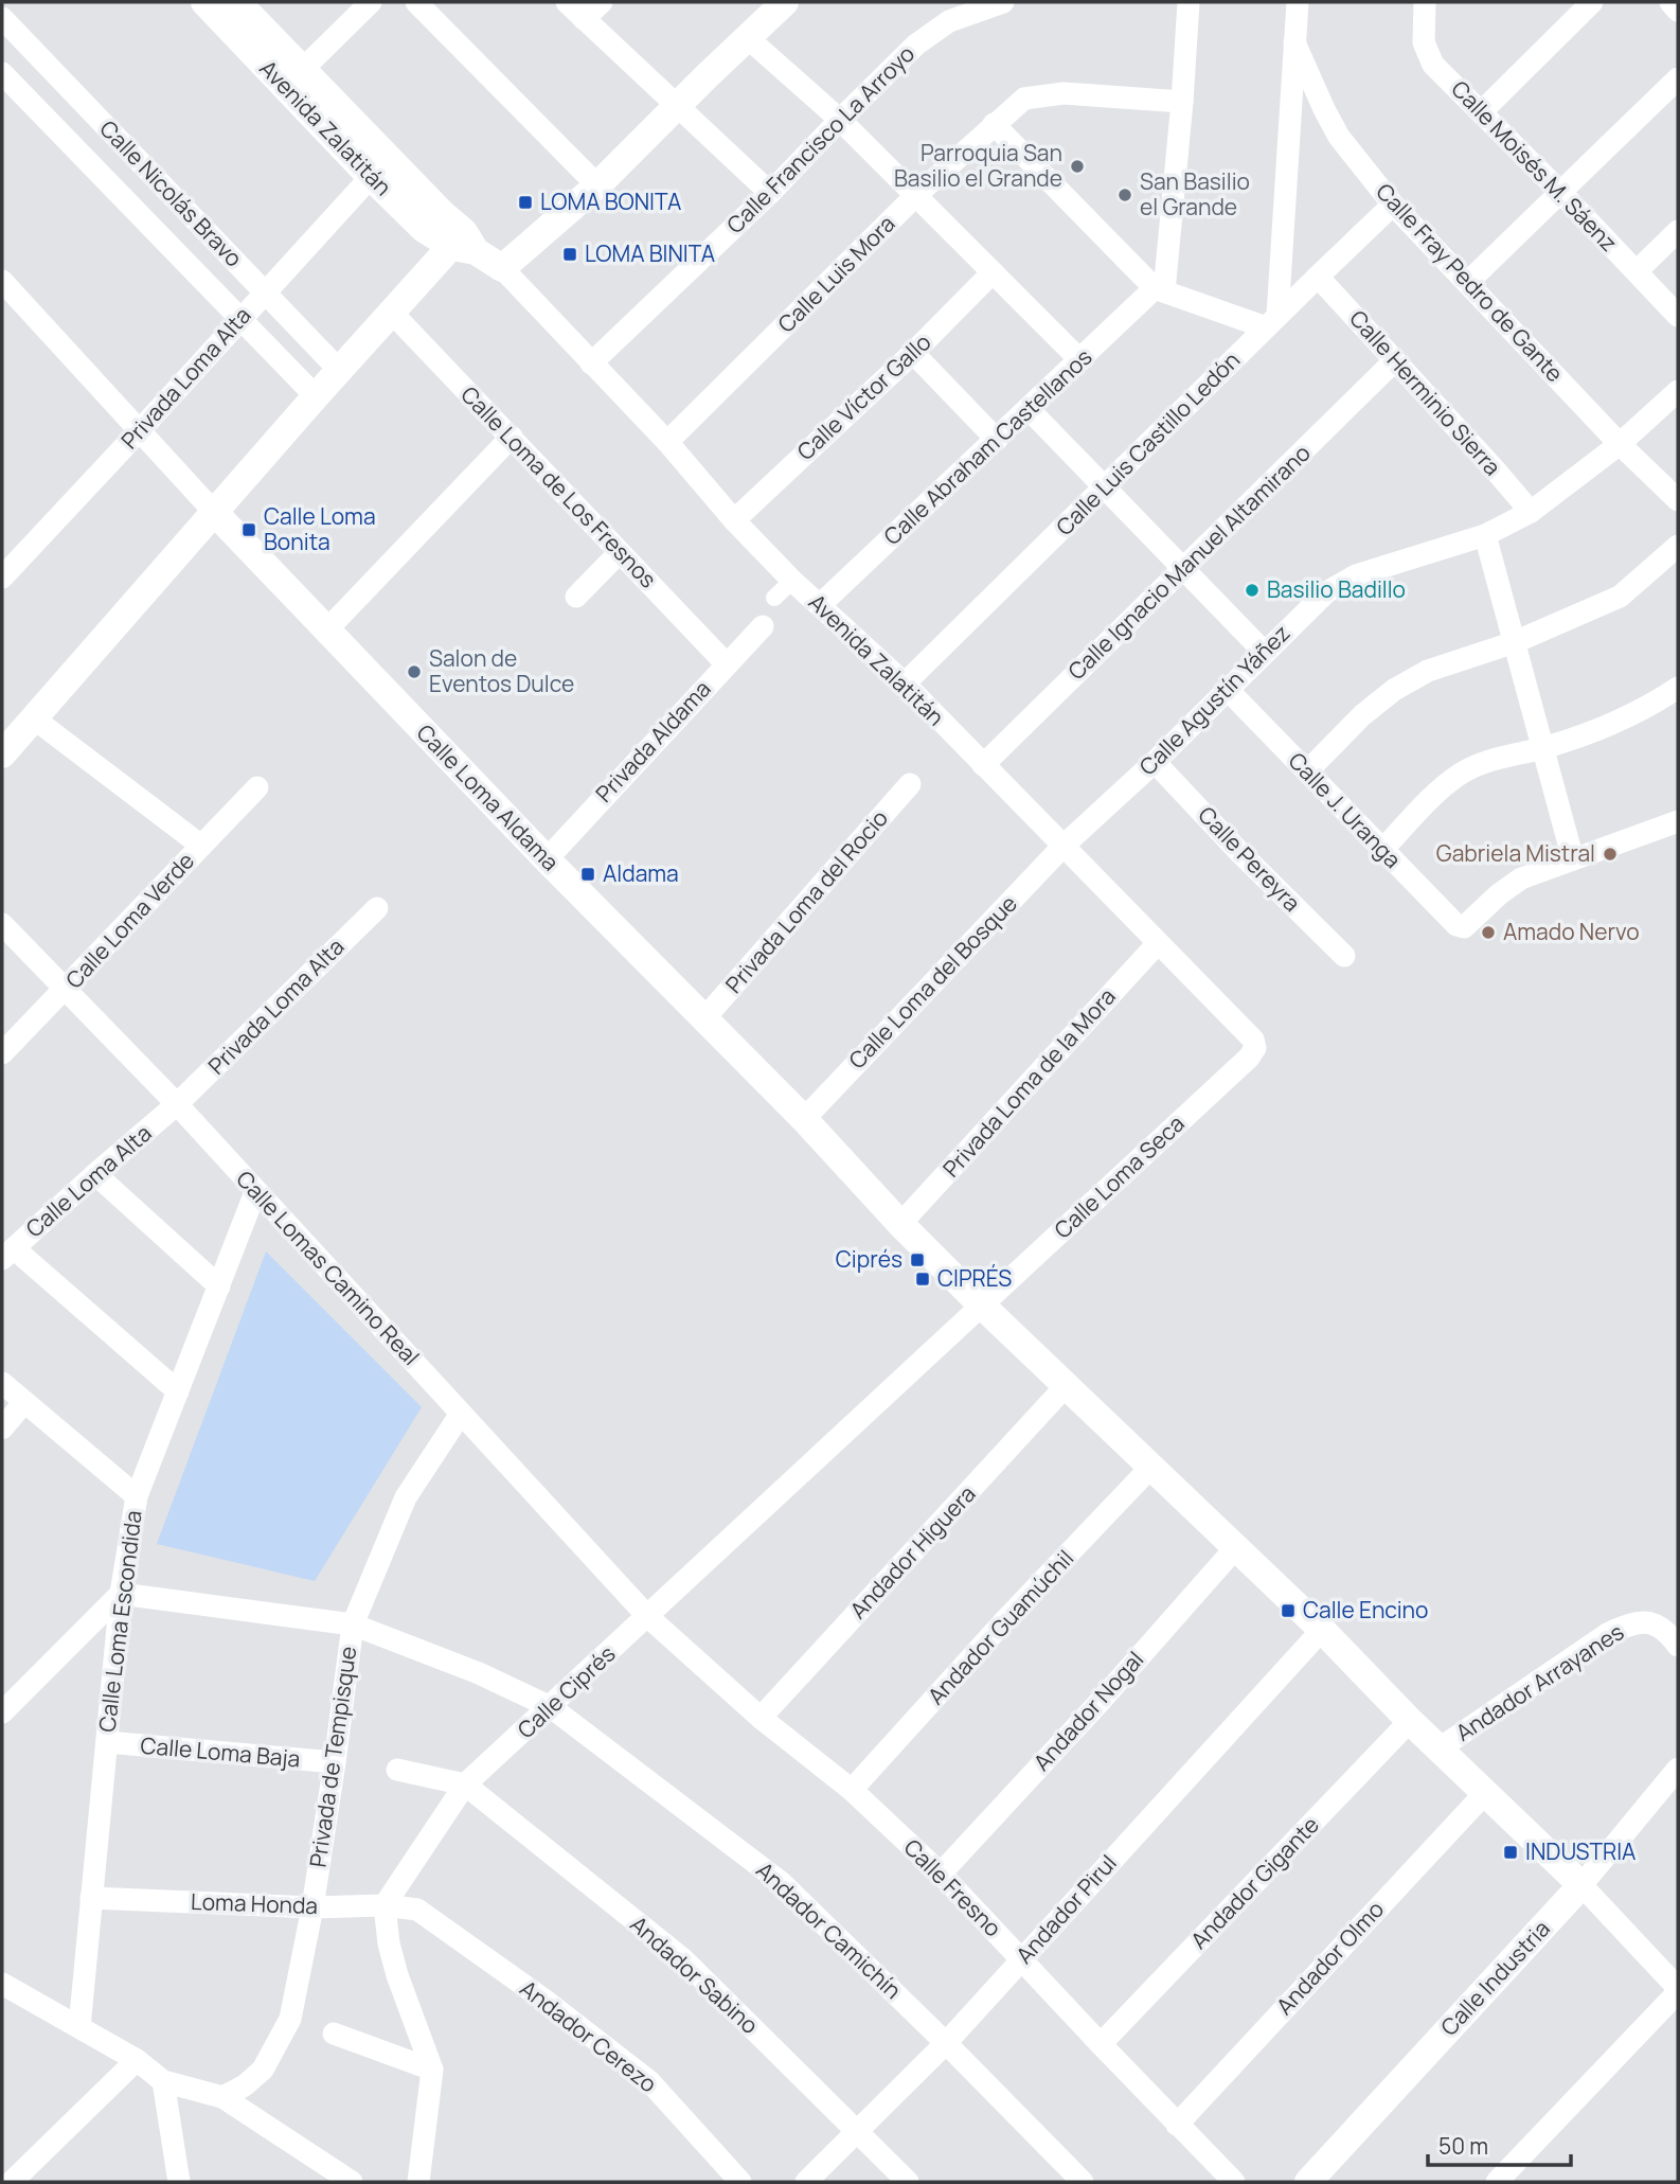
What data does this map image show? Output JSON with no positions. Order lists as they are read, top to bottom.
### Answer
{
  "streets": {
    "street": [
      "Avenida Zalatitán",
      "Calle Francisco La Arroyo",
      "Calle Moisés M. Sáenz",
      "Calle Nicolás Bravo",
      "Calle Luis Mora",
      "Calle Fray Pedro de Gante",
      "Privada Loma Alta",
      "Calle Herminio Sierra",
      "Calle Víctor Gallo",
      "Calle Luis Castillo Ledón",
      "Calle Abraham Castellanos",
      "Calle Loma de Los Fresnos",
      "Calle Ignacio Manuel Altamirano",
      "Calle Agustín Yáñez",
      "Privada Aldama",
      "Calle Loma Aldama",
      "Calle J. Uranga",
      "Calle Pereyra",
      "Privada Loma del Rocio",
      "Calle Loma Verde",
      "Calle Loma del Bosque",
      "Privada Loma de la Mora",
      "Calle Loma Seca",
      "Calle Loma Alta",
      "Calle Lomas Camino Real",
      "Andador Higuera",
      "Calle Loma Escondida",
      "Andador Guamúchil",
      "Andador Arrayanes",
      "Calle Ciprés",
      "Andador Nogal",
      "Calle Loma Baja",
      "Privada de Tempisque",
      "Andador Gigante",
      "Calle Fresno",
      "Loma Honda",
      "Andador Pirul",
      "Andador Camichín",
      "Andador Olmo",
      "Andador Sabino",
      "Calle Industria",
      "Andador Cerezo"
    ]
  },
  "crossings": [
    ["Avenida Zalatitán", "Calle Francisco La Arroyo"],
    ["Avenida Zalatitán", "Calle Luis Mora"],
    ["Avenida Zalatitán", "Privada Loma Alta"],
    ["Avenida Zalatitán", "Calle Víctor Gallo"],
    ["Avenida Zalatitán", "Calle Luis Castillo Ledón"],
    ["Avenida Zalatitán", "Calle Abraham Castellanos"],
    ["Avenida Zalatitán", "Calle Ignacio Manuel Altamirano"],
    ["Avenida Zalatitán", "Calle Agustín Yáñez"],
    ["Avenida Zalatitán", "Calle Loma del Bosque"],
    ["Avenida Zalatitán", "Privada Loma de la Mora"],
    ["Avenida Zalatitán", "Calle Loma Seca"],
    ["Calle Nicolás Bravo", "Privada Loma Alta"],
    ["Calle Fray Pedro de Gante", "Calle Luis Castillo Ledón"],
    ["Calle Fray Pedro de Gante", "Calle Agustín Yáñez"],
    ["Privada Loma Alta", "Calle Loma Aldama"],
    ["Privada Loma Alta", "Calle Loma Alta"],
    ["Privada Loma Alta", "Calle Lomas Camino Real"],
    ["Calle Herminio Sierra", "Calle Luis Castillo Ledón"],
    ["Calle Herminio Sierra", "Calle Ignacio Manuel Altamirano"],
    ["Calle Herminio Sierra", "Calle Agustín Yáñez"],
    ["Calle Loma de Los Fresnos", "Privada Aldama"],
    ["Calle Agustín Yáñez", "Calle J. Uranga"],
    ["Calle Agustín Yáñez", "Calle Pereyra"],
    ["Calle Agustín Yáñez", "Calle Loma del Bosque"],
    ["Privada Aldama", "Calle Loma Aldama"],
    ["Calle Loma Aldama", "Privada Loma del Rocio"],
    ["Calle Loma Aldama", "Calle Loma del Bosque"],
    ["Calle Loma Aldama", "Privada Loma de la Mora"],
    ["Calle Loma Aldama", "Calle Loma Seca"],
    ["Calle Loma Aldama", "Calle Ciprés"],
    ["Calle Loma Verde", "Calle Lomas Camino Real"],
    ["Calle Loma Seca", "Calle Ciprés"],
    ["Calle Loma Alta", "Calle Lomas Camino Real"],
    ["Calle Lomas Camino Real", "Calle Loma Escondida"],
    ["Calle Lomas Camino Real", "Calle Ciprés"],
    ["Calle Lomas Camino Real", "Privada de Tempisque"],
    ["Calle Lomas Camino Real", "Calle Fresno"],
    ["Andador Higuera", "Calle Fresno"],
    ["Calle Loma Escondida", "Calle Loma Baja"],
    ["Calle Loma Escondida", "Loma Honda"],
    ["Calle Loma Escondida", "Andador Camichín"],
    ["Andador Guamúchil", "Calle Fresno"],
    ["Calle Ciprés", "Calle Fresno"],
    ["Calle Ciprés", "Loma Honda"],
    ["Calle Ciprés", "Andador Camichín"],
    ["Calle Ciprés", "Andador Sabino"],
    ["Andador Nogal", "Calle Fresno"],
    ["Calle Loma Baja", "Privada de Tempisque"],
    ["Privada de Tempisque", "Loma Honda"],
    ["Privada de Tempisque", "Andador Camichín"],
    ["Andador Gigante", "Calle Fresno"],
    ["Calle Fresno", "Andador Pirul"],
    ["Calle Fresno", "Andador Olmo"],
    ["Loma Honda", "Andador Cerezo"],
    ["Andador Pirul", "Andador Camichín"],
    ["Andador Pirul", "Andador Sabino"]
  ],
  "places": {
    "other": [
      "Parroquia San Basilio el Grande",
      "San Basilio el Grande",
      "Basilio Badillo",
      "Salon de Eventos Dulce",
      "Gabriela Mistral",
      "Amado Nervo"
    ],
    "transit": [
      "LOMA BONITA",
      "LOMA BINITA",
      "Calle Loma Bonita",
      "Aldama",
      "Ciprés",
      "CIPRÉS",
      "Calle Encino",
      "INDUSTRIA"
    ]
  },
  "scale_bar": "50 m"
}
